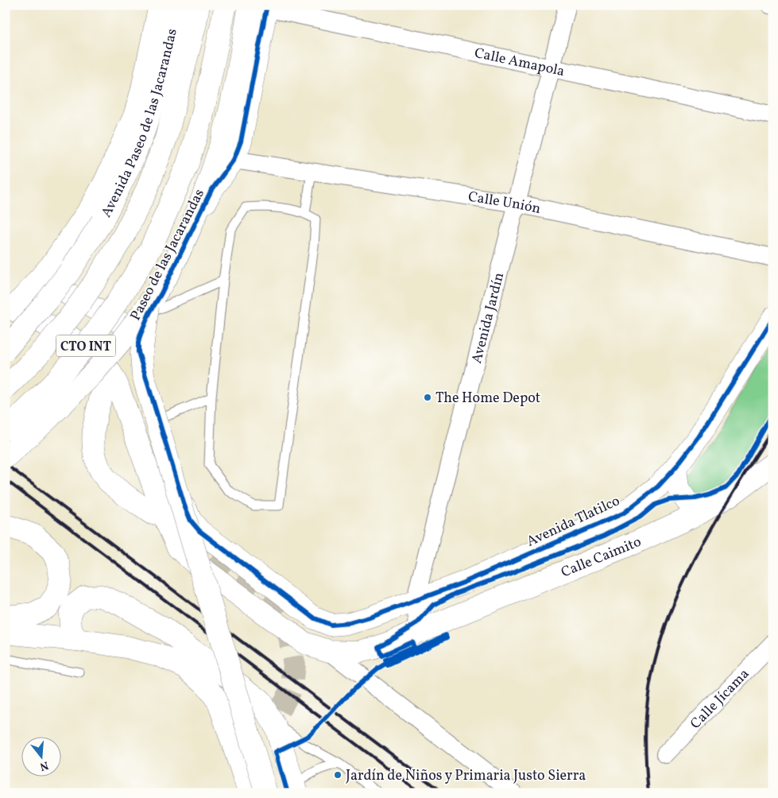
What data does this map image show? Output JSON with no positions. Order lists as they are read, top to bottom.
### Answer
{
  "streets": {
    "main road": [
      "Avenida Paseo de las Jacarandas",
      "Paseo de las Jacarandas",
      "CTO INT",
      "Avenida Tlatilco",
      "Calle Caimito"
    ],
    "street": [
      "Calle Amapola",
      "Calle Unión",
      "Avenida Jardín",
      "Calle Jícama"
    ]
  },
  "crossings": [
    ["Calle Amapola", "Paseo de las Jacarandas"],
    ["Calle Amapola", "Avenida Jardín"],
    ["Calle Amapola", "CTO INT"],
    ["Calle Unión", "Paseo de las Jacarandas"],
    ["Calle Unión", "Avenida Jardín"],
    ["Paseo de las Jacarandas", "CTO INT"],
    ["Paseo de las Jacarandas", "Avenida Tlatilco"],
    ["Avenida Jardín", "Avenida Tlatilco"],
    ["Avenida Jardín", "Calle Caimito"]
  ],
  "places": ["The Home Depot", "Jardín de Niños y Primaria Justo Sierra"],
  "north": "bottom"
}
